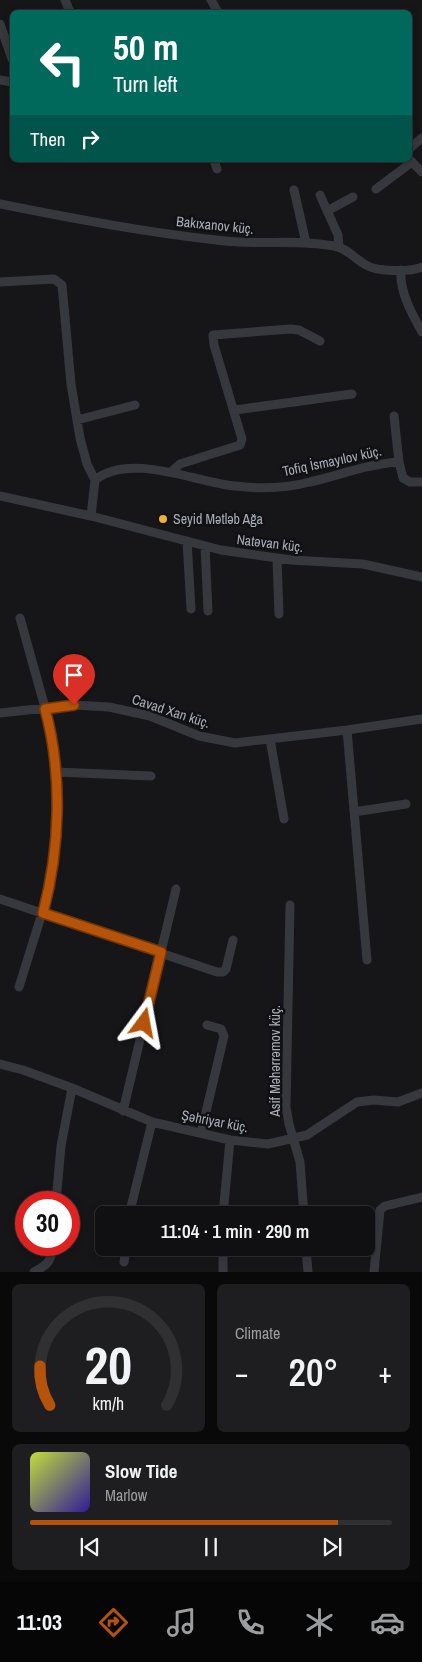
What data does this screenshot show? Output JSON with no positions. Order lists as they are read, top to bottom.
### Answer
{
  "streets": {
    "street": [
      "Bakıxanov küç.",
      "Tofiq İsmayılov küç.",
      "Natəvan küç.",
      "Cavad Xan küç.",
      "Asif Məhərrəmov küç.",
      "Şəhriyar küç."
    ]
  },
  "crossings": [
    ["Asif Məhərrəmov küç.", "Şəhriyar küç."]
  ],
  "places": ["Seyid Mətləb Ağa"],
  "page": {
    "turn": ["50 m", "Turn left"],
    "then": "Then",
    "limit": "30",
    "trip": "11:04 · 1 min · 290 m",
    "tile": "Climate",
    "heat": ["−", "20°", "+"],
    "song": ["Slow Tide", "Marlow"],
    "tabs": "11:03",
    "gauge": ["20", "km/h"]
  }
}
